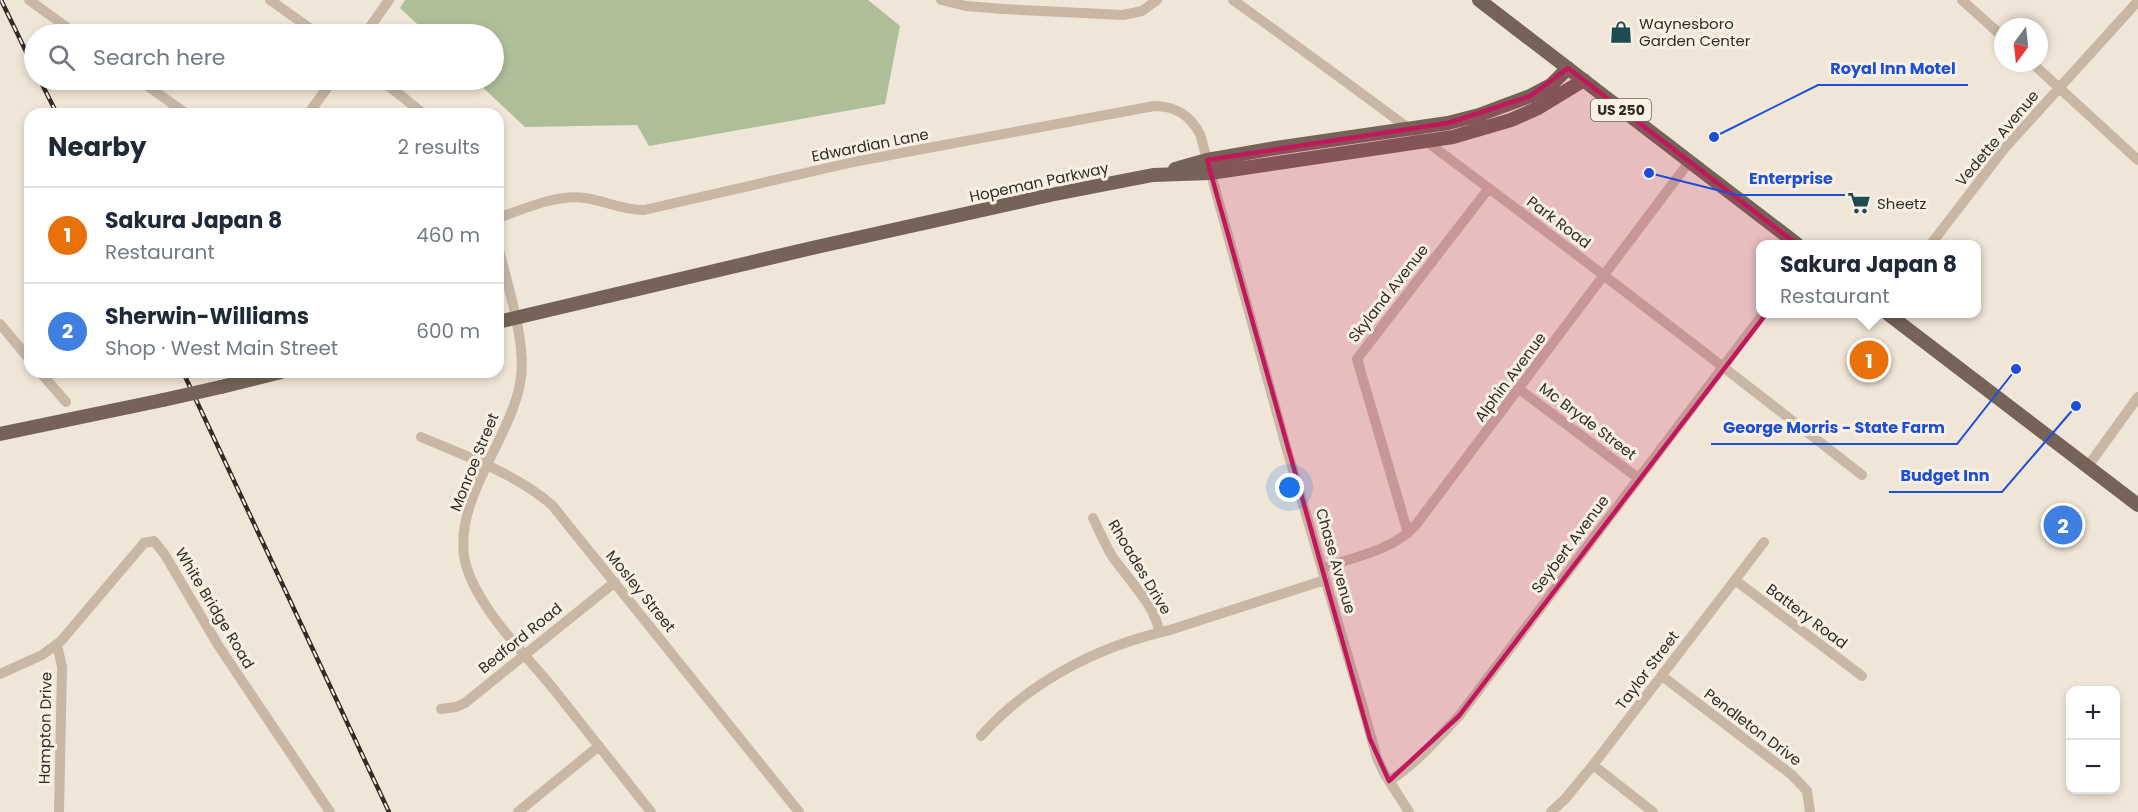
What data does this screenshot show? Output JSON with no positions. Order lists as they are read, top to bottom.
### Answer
{
  "streets": {
    "main road": ["US 250", "Hopeman Parkway"],
    "street": [
      "Vedette Avenue",
      "Edwardian Lane",
      "Park Road",
      "Skyland Avenue",
      "Alphin Avenue",
      "Mc Bryde Street",
      "Monroe Street",
      "Seybert Avenue",
      "Chase Avenue",
      "Rhoades Drive",
      "Mosley Street",
      "White Bridge Road",
      "Battery Road",
      "Bedford Road",
      "Taylor Street",
      "Pendleton Drive",
      "Hampton Drive"
    ]
  },
  "crossings": [
    ["US 250", "Alphin Avenue"],
    ["Edwardian Lane", "Hopeman Parkway"],
    ["Edwardian Lane", "Chase Avenue"],
    ["Hopeman Parkway", "Monroe Street"],
    ["Hopeman Parkway", "Chase Avenue"],
    ["Park Road", "Skyland Avenue"],
    ["Park Road", "Alphin Avenue"],
    ["Park Road", "Seybert Avenue"],
    ["Skyland Avenue", "Alphin Avenue"],
    ["Alphin Avenue", "Mc Bryde Street"],
    ["Alphin Avenue", "Chase Avenue"],
    ["Mc Bryde Street", "Seybert Avenue"],
    ["Monroe Street", "Mosley Street"],
    ["Monroe Street", "Bedford Road"],
    ["Seybert Avenue", "Chase Avenue"],
    ["Mosley Street", "Bedford Road"],
    ["White Bridge Road", "Hampton Drive"],
    ["Battery Road", "Taylor Street"],
    ["Taylor Street", "Pendleton Drive"]
  ],
  "places": {
    "shop": ["Waynesboro Garden Center"],
    "other": [
      "Royal Inn Motel",
      "Enterprise",
      "George Morris - State Farm",
      "Budget Inn"
    ],
    "supermarket": ["Sheetz"]
  },
  "north": "bottom",
  "page": {
    "search": "Search here",
    "heading": ["Nearby", "2 results"],
    "list": [
      {
        "mark": "1",
        "name": "Sakura Japan 8",
        "note": "Restaurant",
        "value": "460 m"
      },
      {
        "mark": "2",
        "name": "Sherwin-Williams",
        "note": "Shop · West Main Street",
        "value": "600 m"
      }
    ],
    "popup": ["Sakura Japan 8", "Restaurant"],
    "pins": ["1", "2"],
    "map_buttons": ["+", "−"]
  }
}
